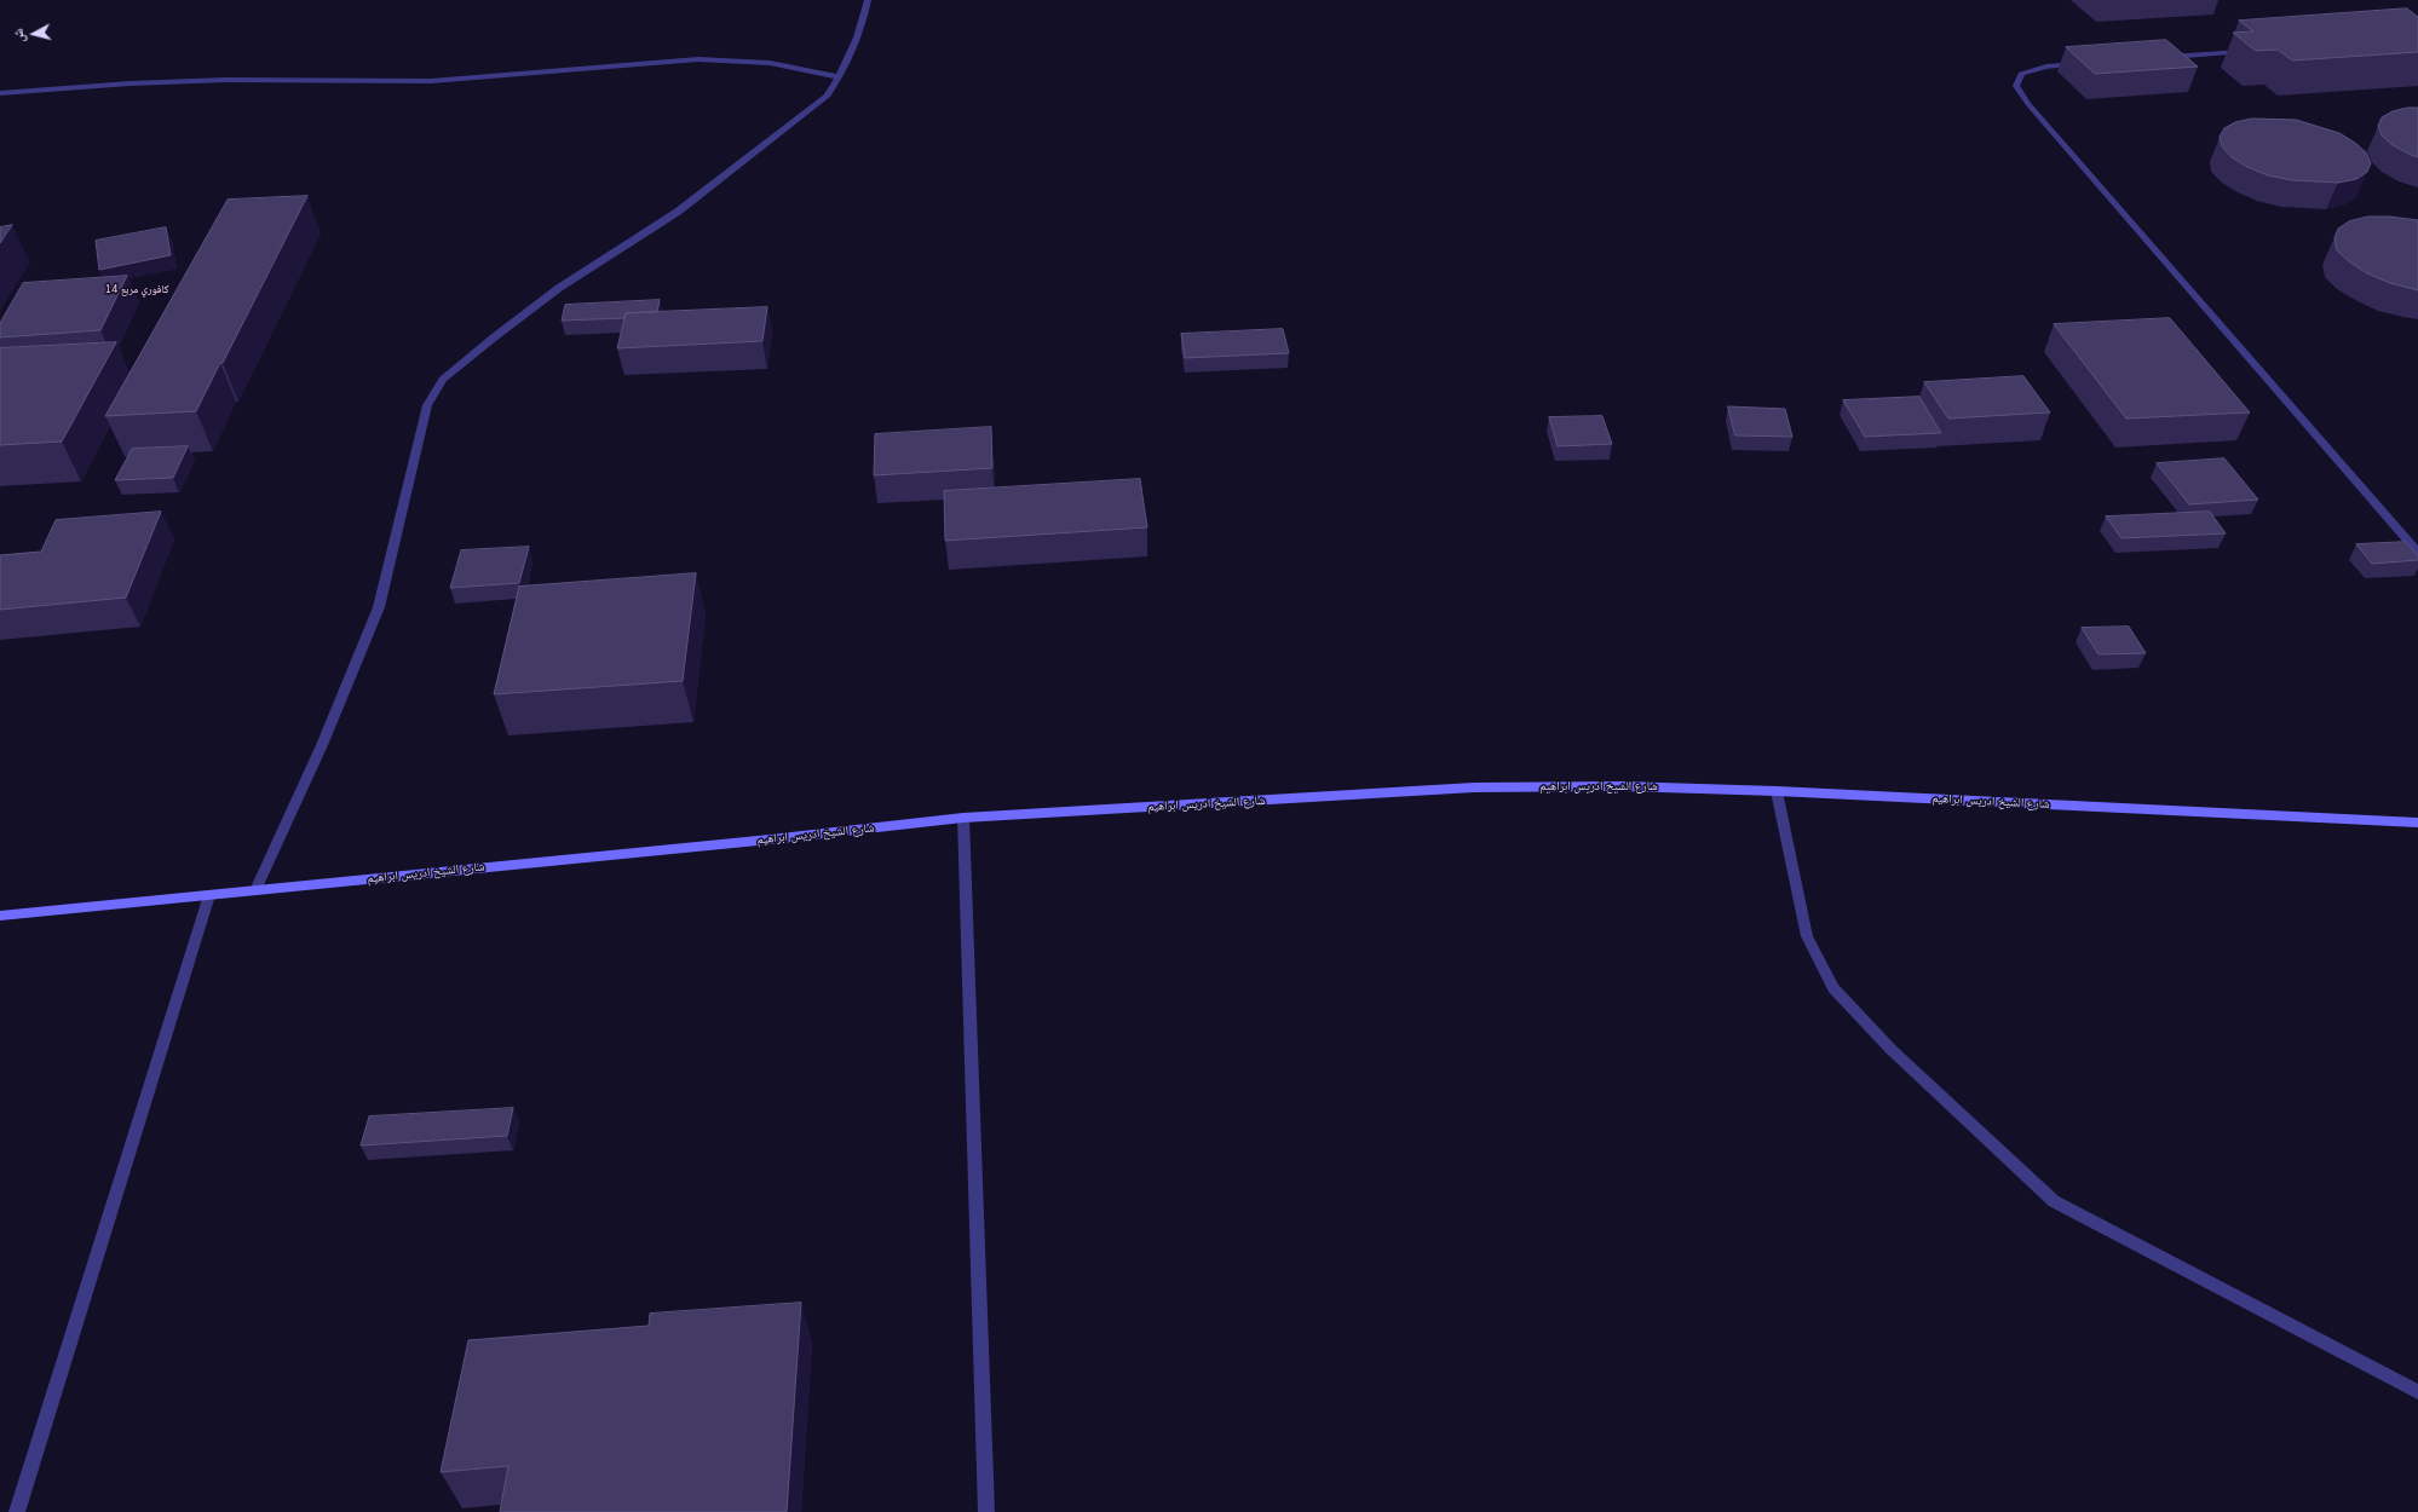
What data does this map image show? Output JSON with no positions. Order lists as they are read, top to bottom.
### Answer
{
  "streets": {
    "street": ["شارع الشيخ ادريس ابراهيم"]
  },
  "districts": ["كافوري مربع 14"],
  "north": "left"
}
